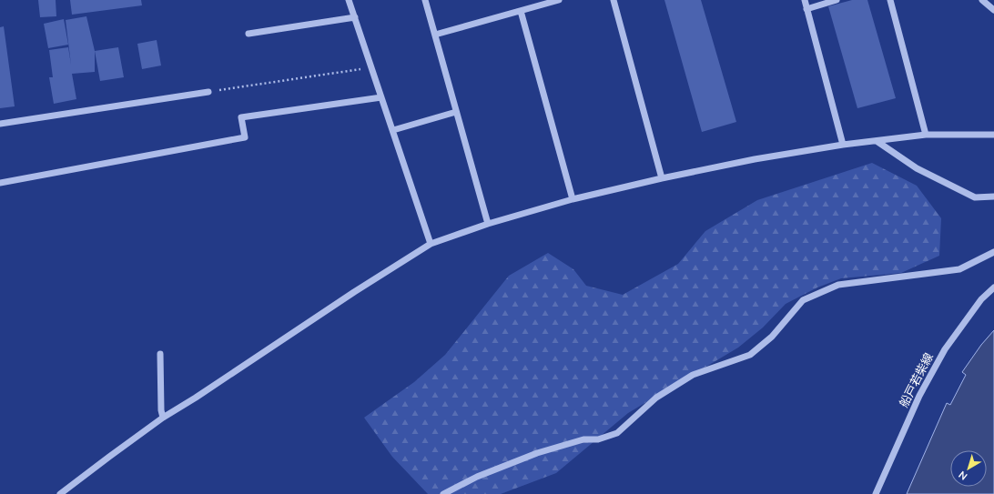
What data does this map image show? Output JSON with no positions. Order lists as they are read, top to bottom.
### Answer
{
  "streets": {
    "street": ["船戸若柴線"]
  },
  "north": "bottom left"
}
